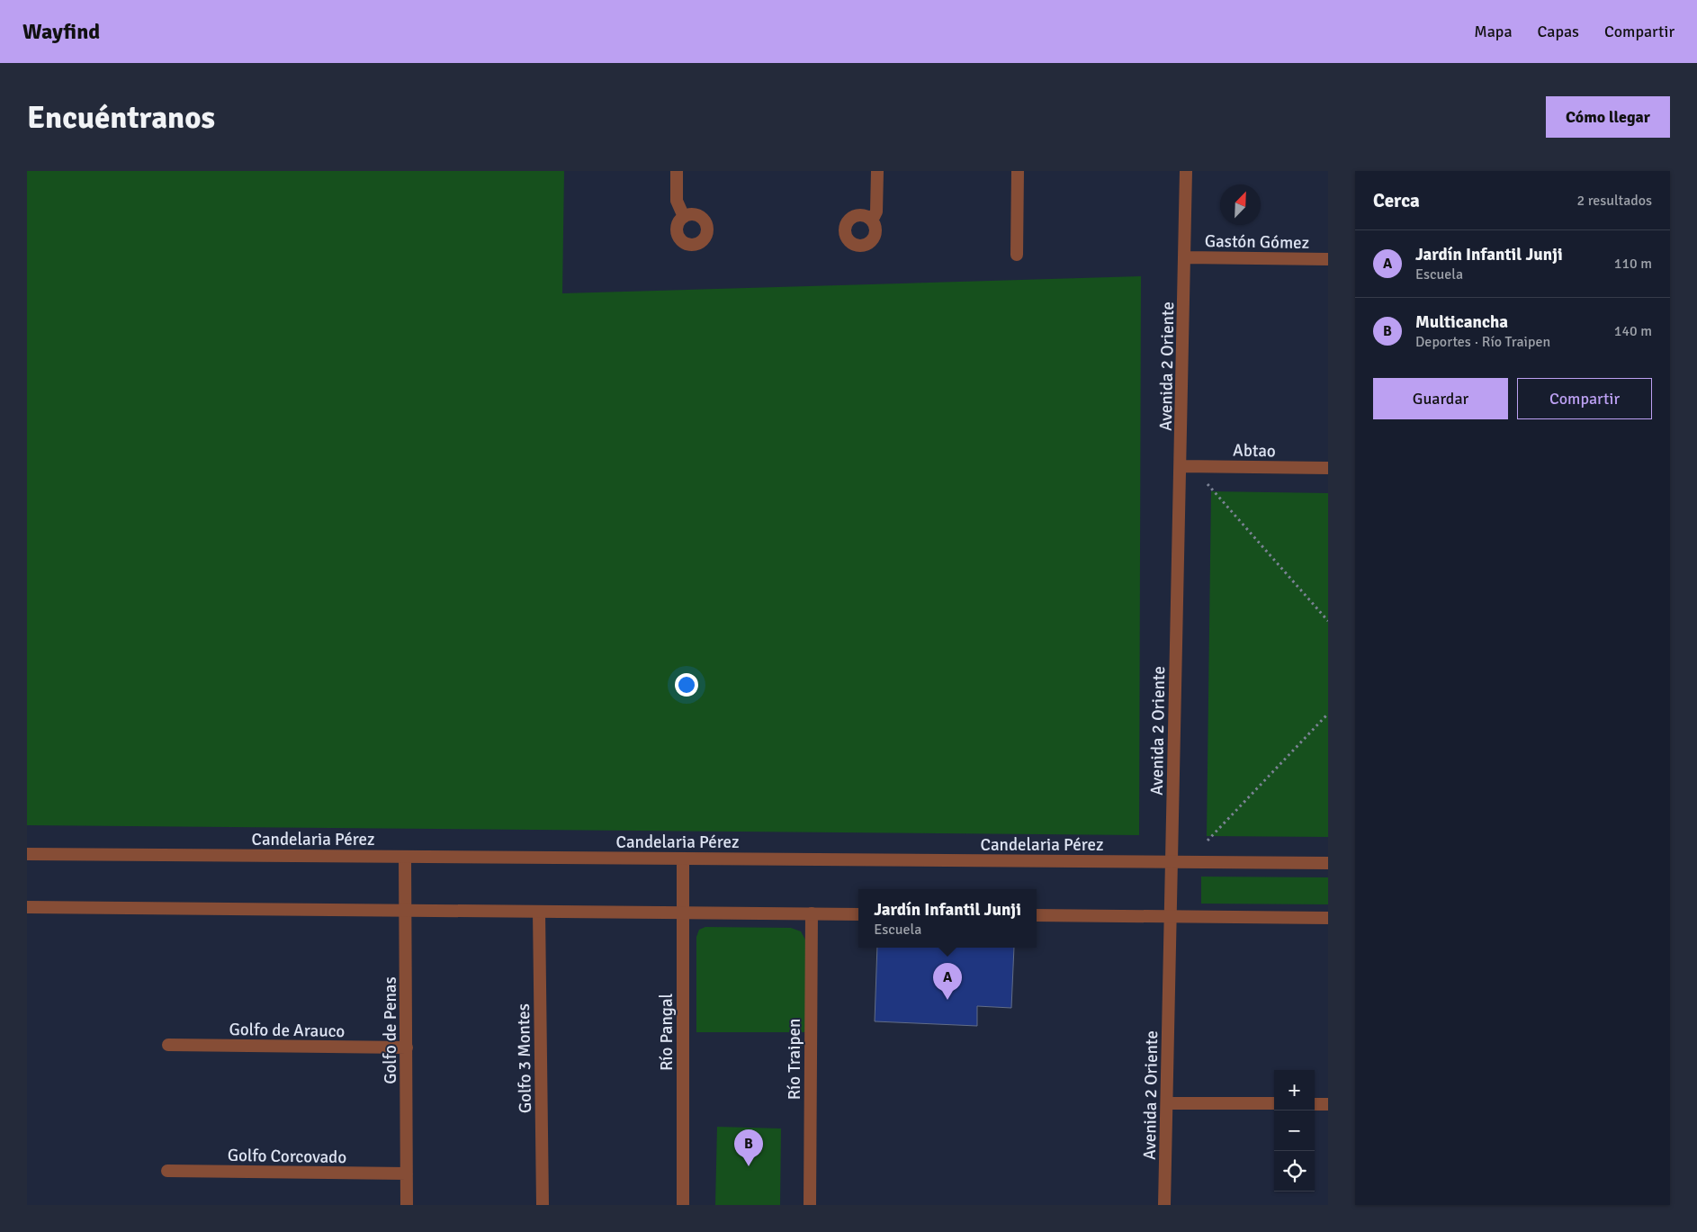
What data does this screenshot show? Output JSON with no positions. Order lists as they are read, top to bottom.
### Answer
{
  "streets": {
    "street": [
      "Gastón Gómez",
      "Avenida 2 Oriente",
      "Abtao",
      "Candelaria Pérez",
      "Golfo de Arauco",
      "Golfo de Penas",
      "Río Pangal",
      "Golfo 3 Montes",
      "Río Traipen",
      "Golfo Corcovado"
    ]
  },
  "crossings": [
    ["Gastón Gómez", "Avenida 2 Oriente"],
    ["Avenida 2 Oriente", "Abtao"],
    ["Avenida 2 Oriente", "Candelaria Pérez"],
    ["Candelaria Pérez", "Golfo de Penas"],
    ["Candelaria Pérez", "Río Pangal"],
    ["Golfo de Arauco", "Golfo de Penas"],
    ["Golfo de Penas", "Golfo Corcovado"]
  ],
  "north": "top right",
  "page": {
    "header": "Wayfind",
    "nav": ["Mapa", "Capas", "Compartir"],
    "buttons": [
      "Cómo llegar",
      ["Guardar", "Compartir"]
    ],
    "title": "Encuéntranos",
    "heading": ["Cerca", "2 resultados"],
    "list": [
      {
        "mark": "A",
        "name": "Jardín Infantil Junji",
        "note": "Escuela",
        "value": "110 m"
      },
      {
        "mark": "B",
        "name": "Multicancha",
        "note": "Deportes · Río Traipen",
        "value": "140 m"
      }
    ],
    "popup": ["Jardín Infantil Junji", "Escuela"],
    "pins": ["A", "B"],
    "map_buttons": ["+", "−"]
  }
}
